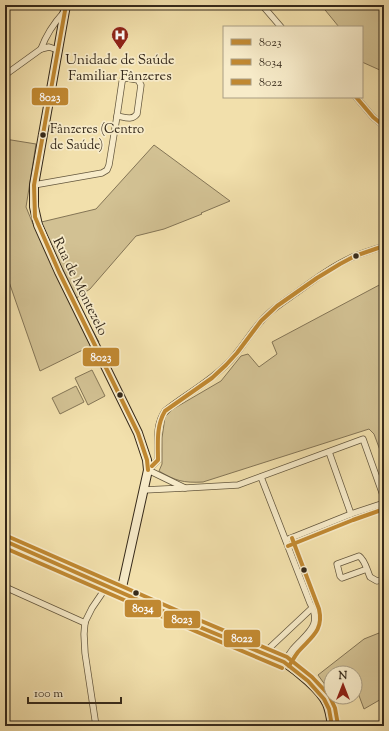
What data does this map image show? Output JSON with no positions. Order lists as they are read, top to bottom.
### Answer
{
  "streets": {
    "street": ["Rua de Montezelo"]
  },
  "places": {
    "hospital": ["Unidade de Saúde Familiar Fânzeres"],
    "other": ["Fânzeres (Centro de Saúde)"]
  },
  "lines": ["transit line 8023", "transit line 8034", "transit line 8022"],
  "legend": ["8023", "8034", "8022"],
  "scale_bar": "100 m",
  "north": "top"
}
